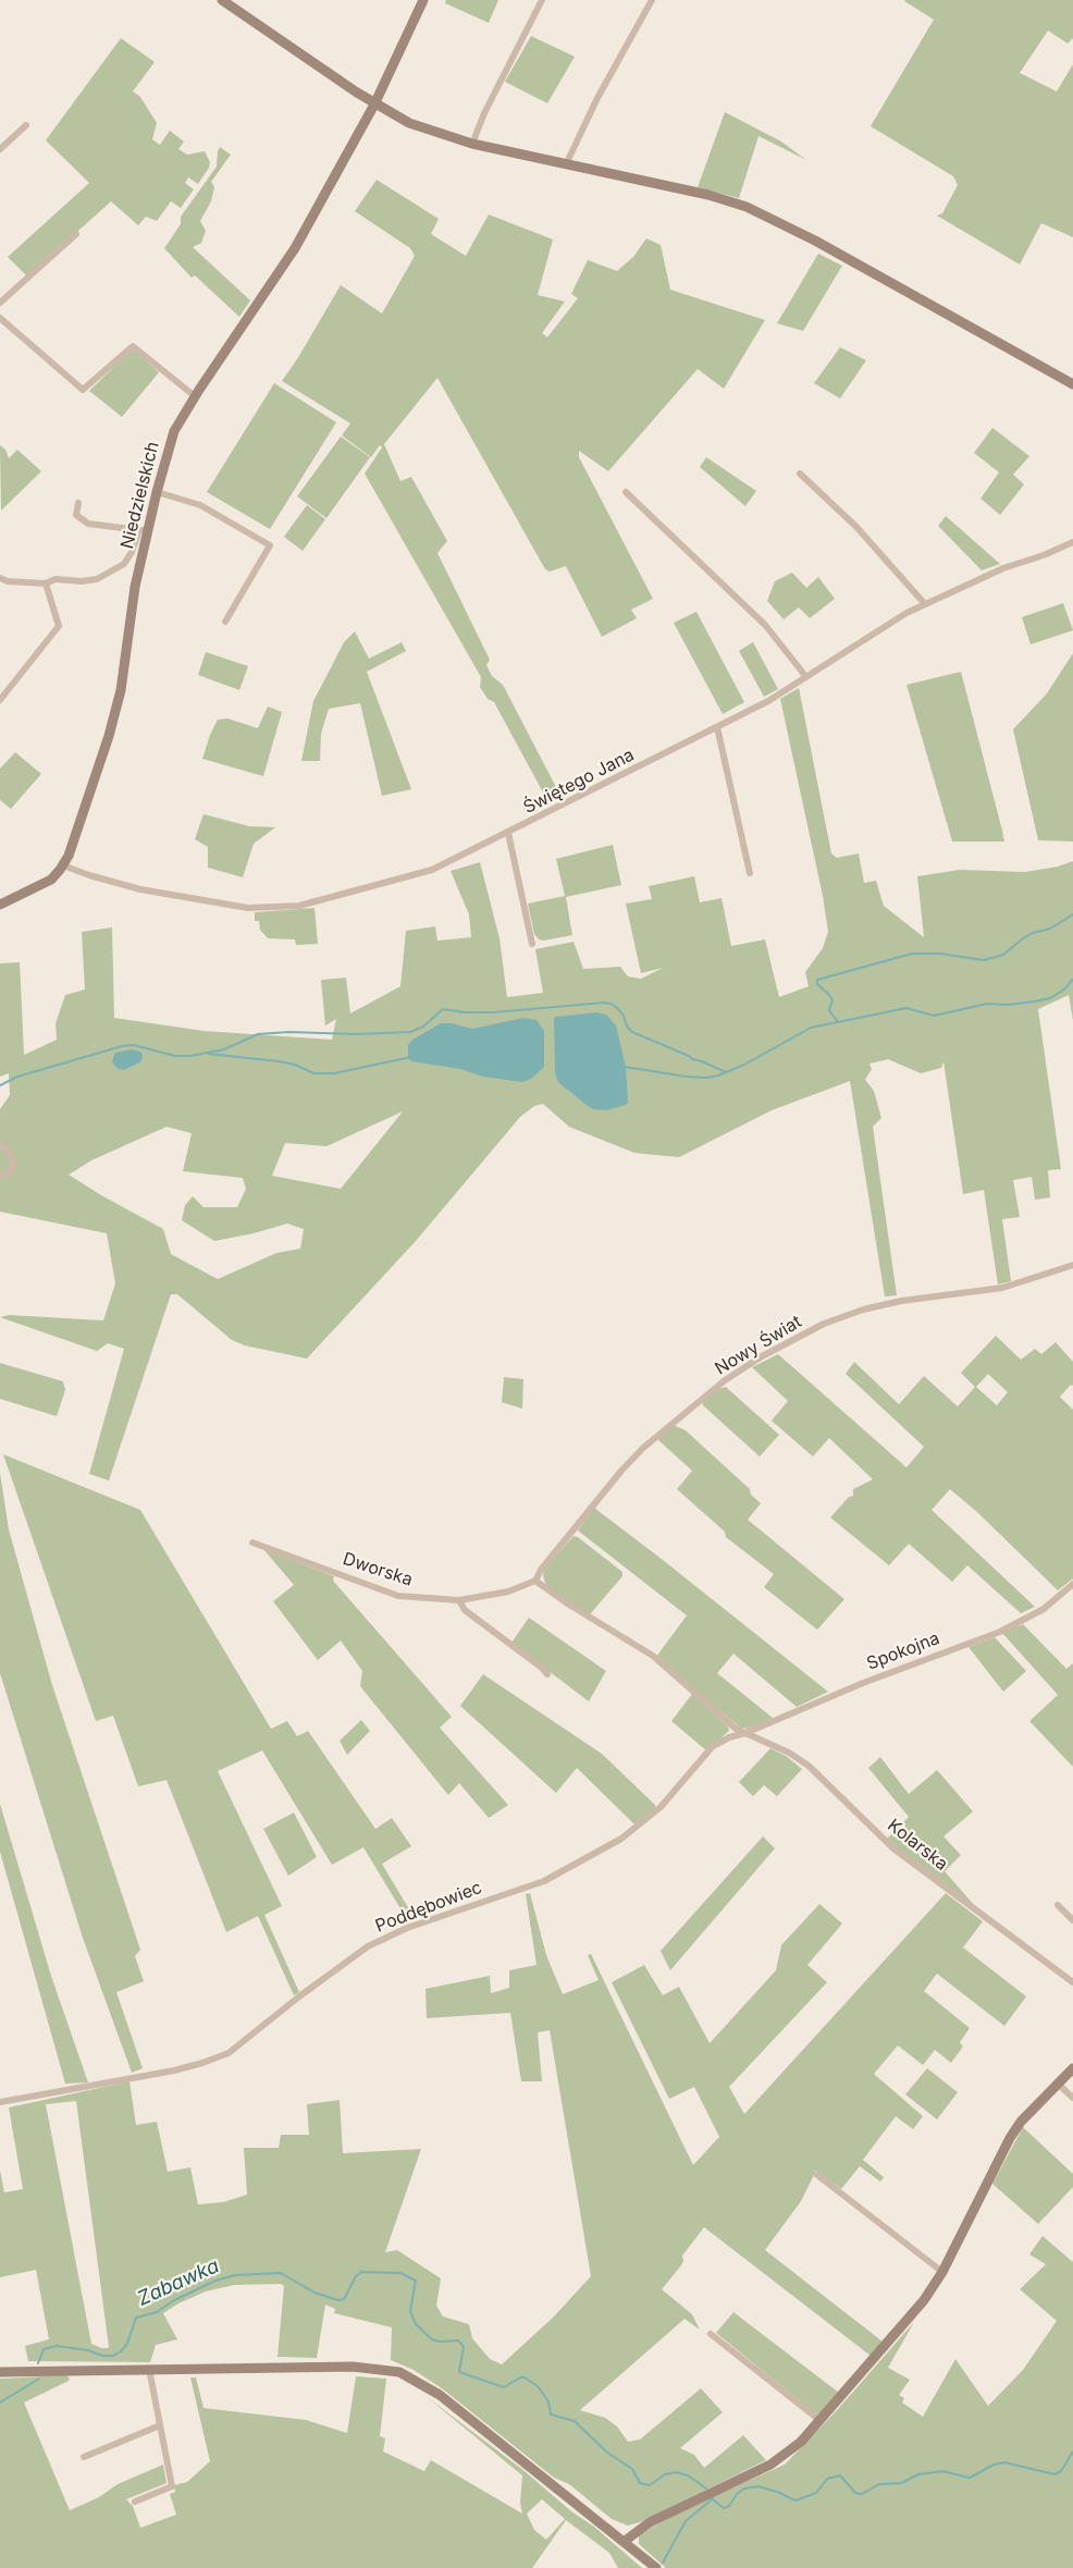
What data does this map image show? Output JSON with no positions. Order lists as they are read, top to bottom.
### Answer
{
  "streets": {
    "street": [
      "Niedzielskich",
      "Świętego Jana",
      "Nowy Świat",
      "Dworska",
      "Spokojna",
      "Kolarska",
      "Poddębowiec"
    ]
  },
  "crossings": [
    ["Niedzielskich", "Świętego Jana"],
    ["Nowy Świat", "Dworska"],
    ["Nowy Świat", "Kolarska"],
    ["Dworska", "Kolarska"],
    ["Spokojna", "Kolarska"],
    ["Spokojna", "Poddębowiec"],
    ["Kolarska", "Poddębowiec"]
  ],
  "water": ["Zabawka"]
}
